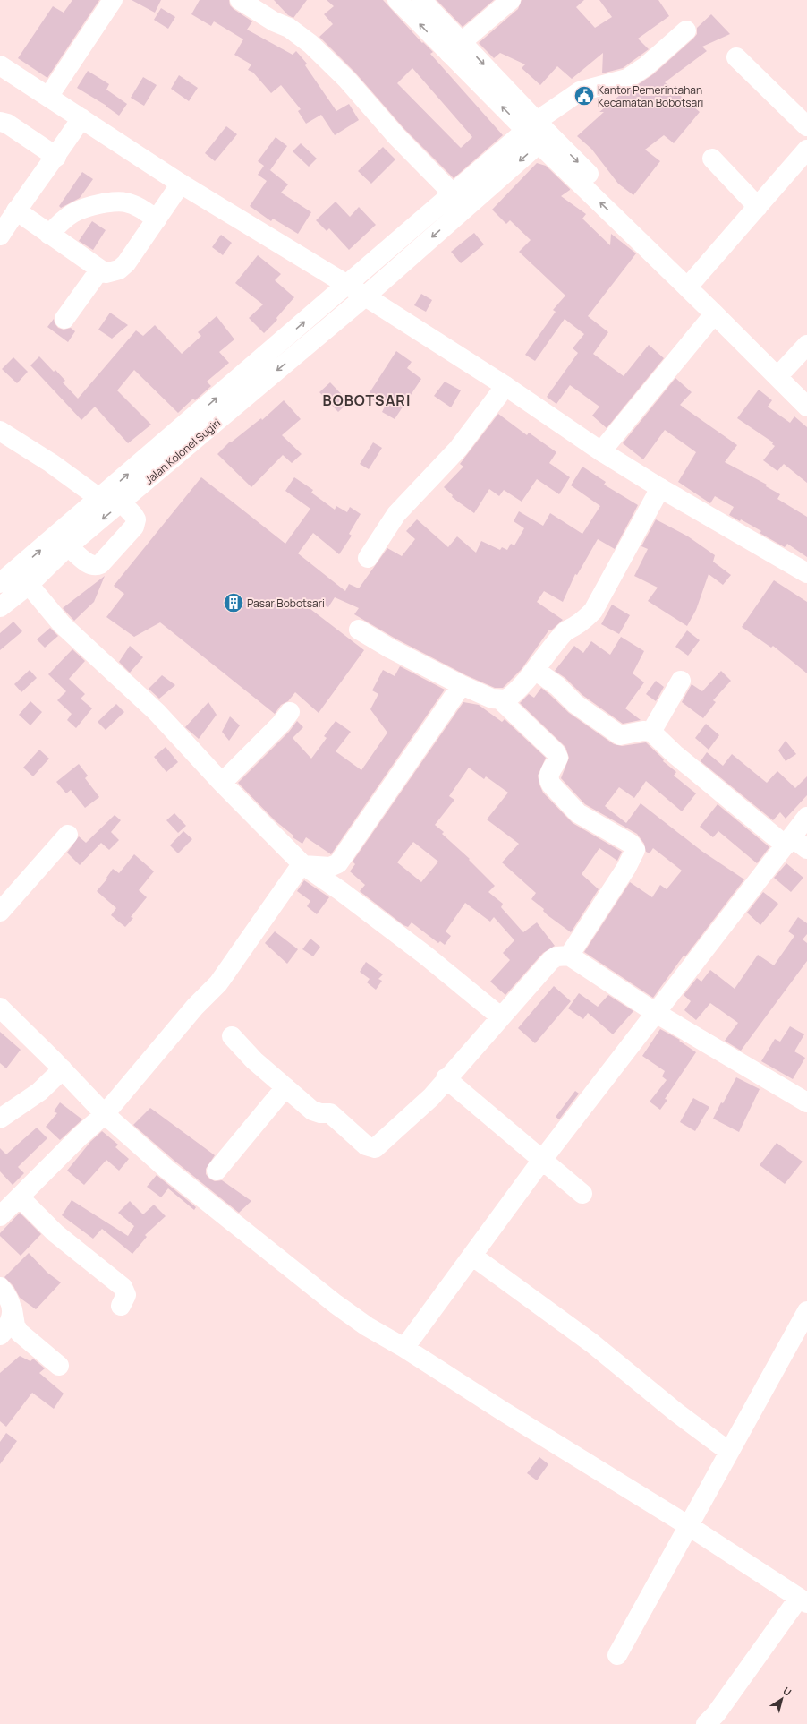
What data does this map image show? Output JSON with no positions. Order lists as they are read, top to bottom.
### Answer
{
  "streets": {
    "street": ["Jalan Kolonel Sugiri"]
  },
  "districts": ["BOBOTSARI"],
  "places": {
    "public building": ["Kantor Pemerintahan Kecamatan Bobotsari"],
    "building": ["Pasar Bobotsari"]
  },
  "north": "top right"
}
